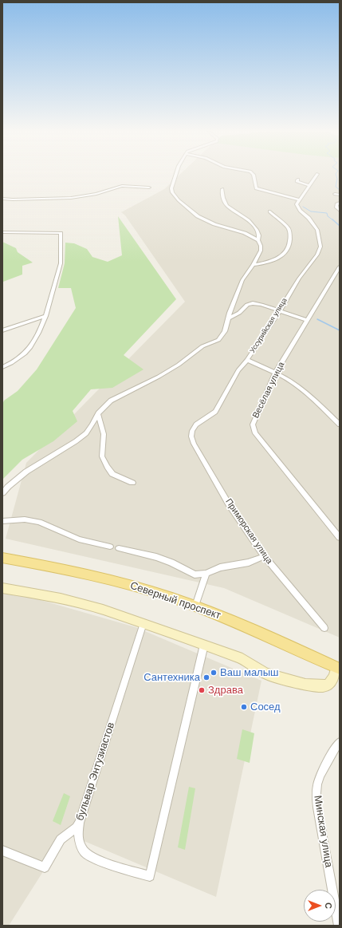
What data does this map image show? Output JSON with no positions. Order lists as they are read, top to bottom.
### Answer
{
  "streets": {
    "main road": ["Северный проспект"],
    "street": [
      "Уссурийская улица",
      "Весёлая улица",
      "Приморская улица",
      "бульвар Энтузиастов",
      "Минская улица"
    ]
  },
  "crossings": [
    ["Уссурийская улица", "Приморская улица"]
  ],
  "places": [
    "Ваш малыш",
    "Сантехника",
    "Здрава",
    "Сосед"
  ],
  "north": "right"
}
